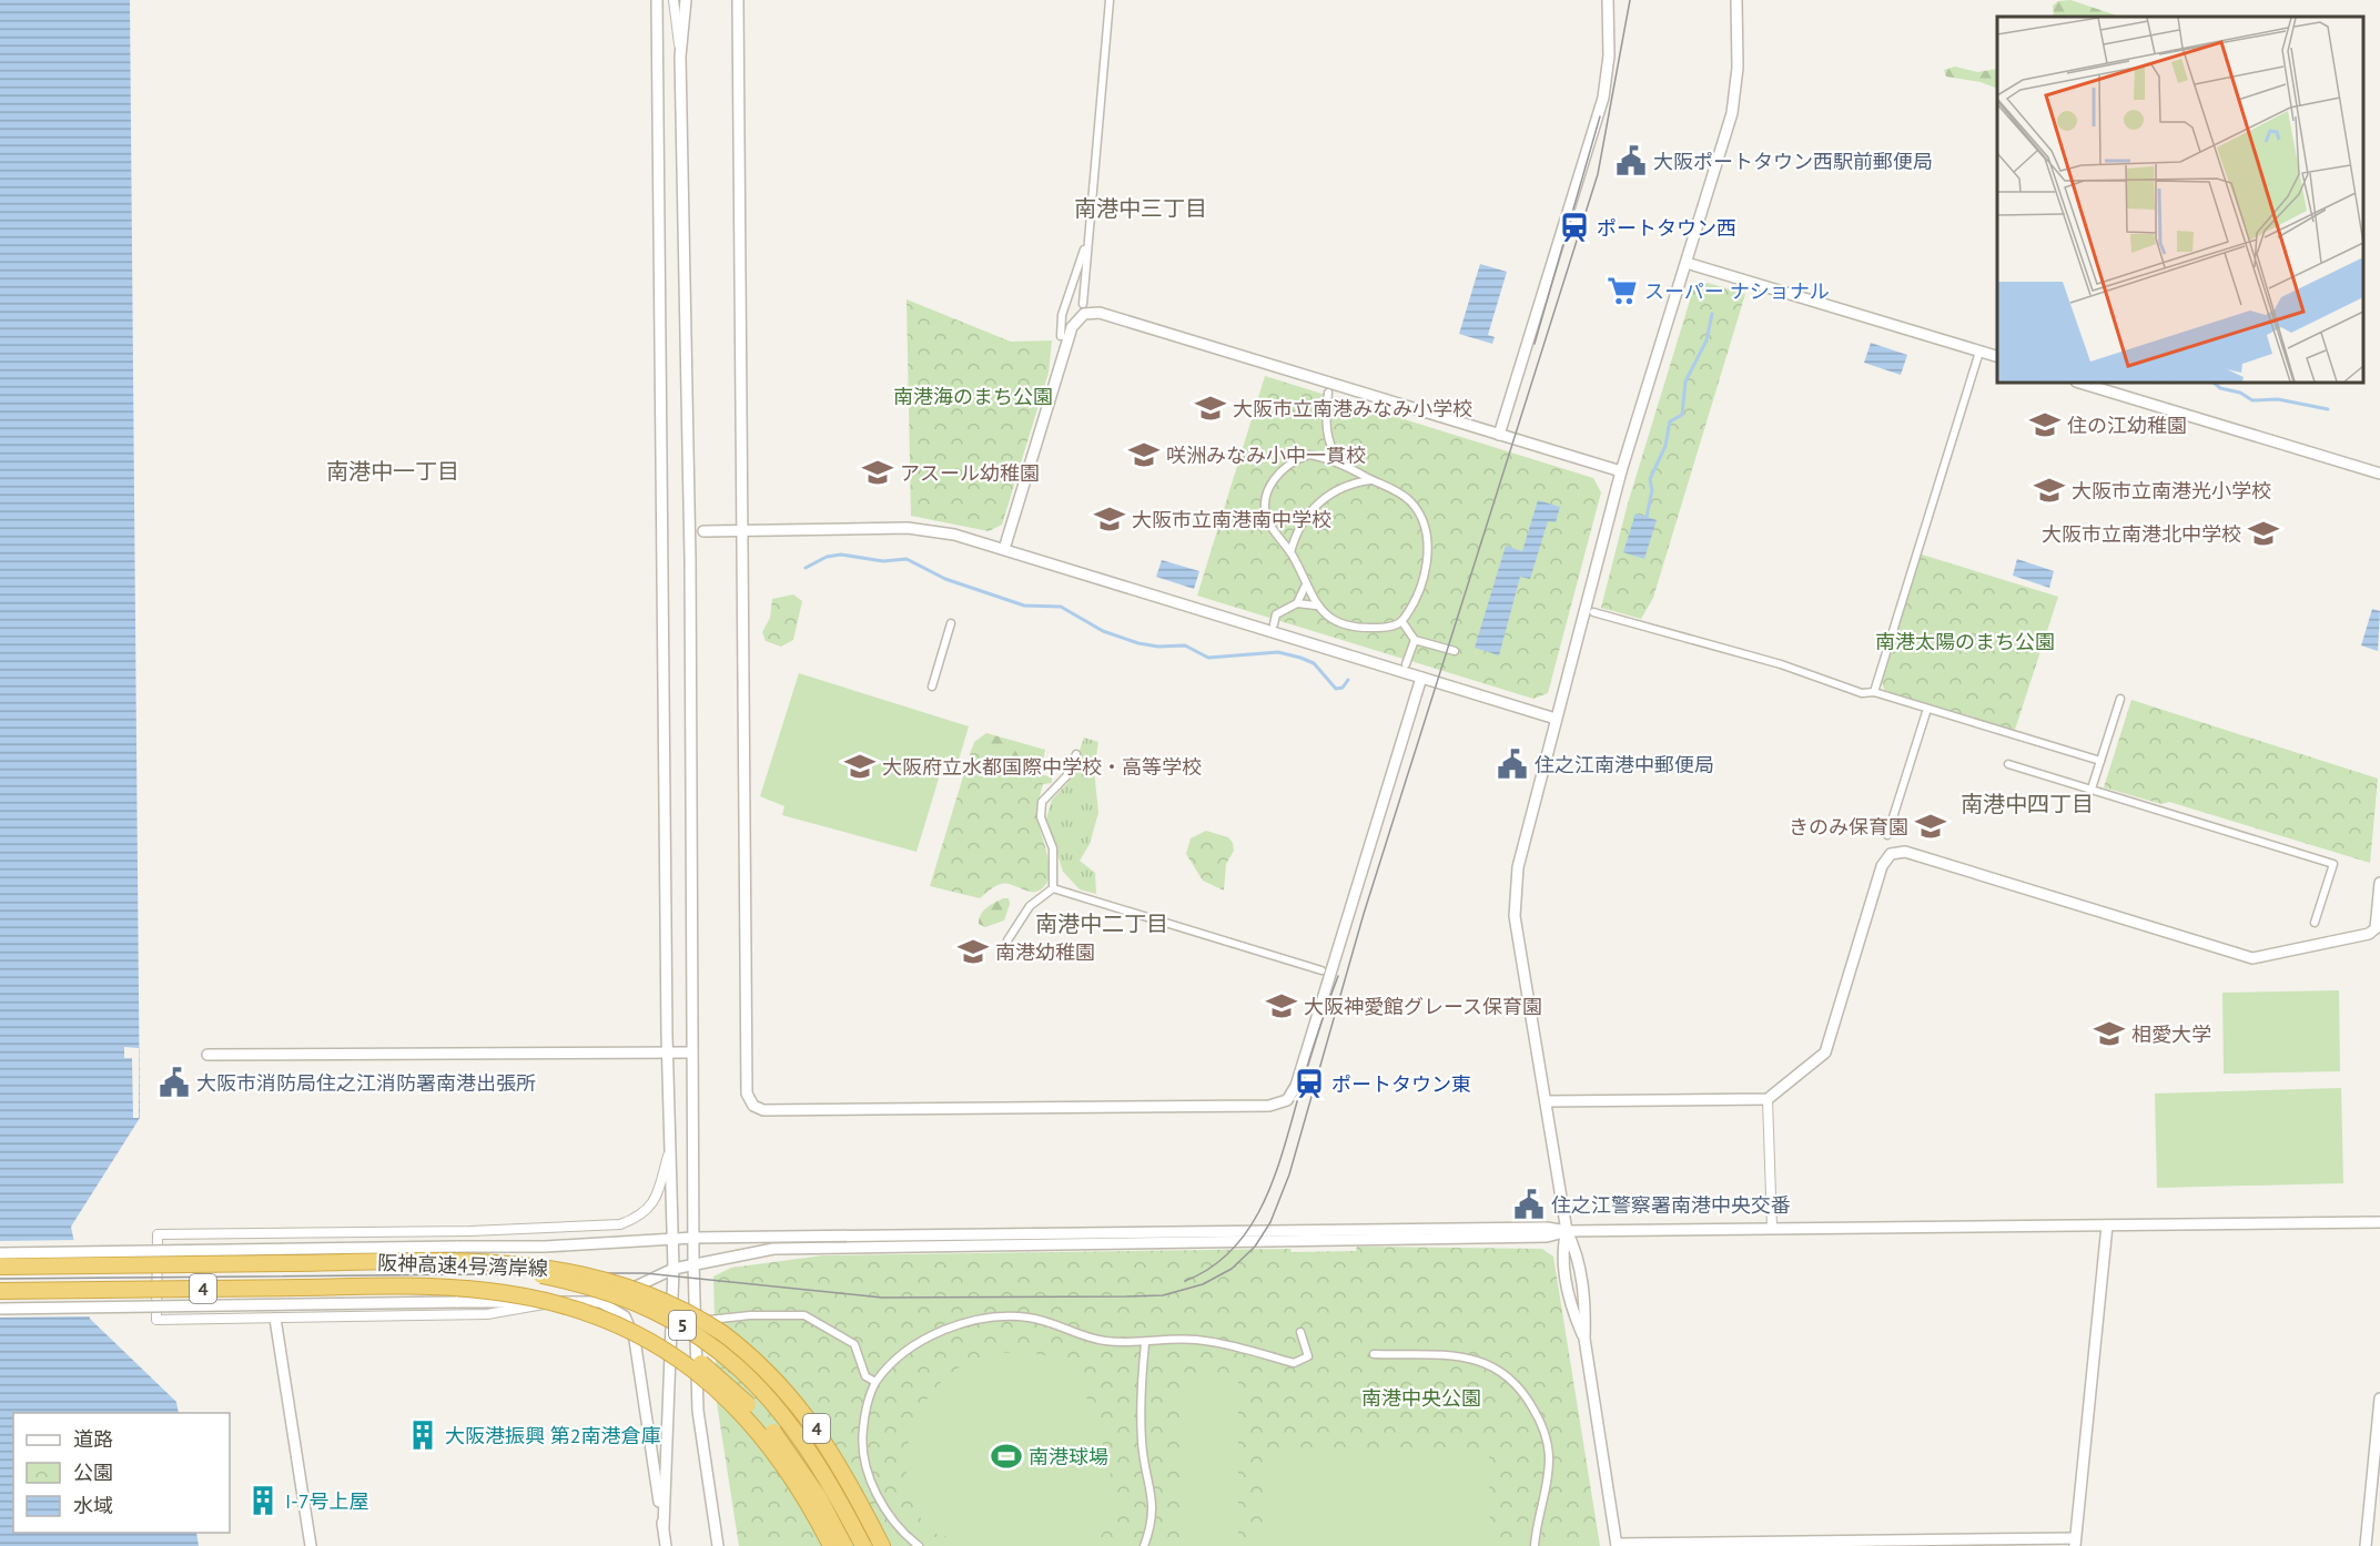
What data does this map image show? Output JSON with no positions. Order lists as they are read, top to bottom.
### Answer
{
  "streets": {
    "highway": ["阪神高速4号湾岸線", "4", "5"]
  },
  "crossings": [
    ["阪神高速4号湾岸線", "5"]
  ],
  "districts": [
    "南港中三丁目",
    "南港中一丁目",
    "南港中四丁目",
    "南港中二丁目"
  ],
  "parks": ["南港海のまち公園", "南港太陽のまち公園", "南港中央公園"],
  "places": {
    "public building": [
      "大阪ポートタウン西駅前郵便局",
      "住之江南港中郵便局",
      "大阪市消防局住之江消防署南港出張所",
      "住之江警察署南港中央交番"
    ],
    "station": ["ポートタウン西", "ポートタウン東"],
    "supermarket": ["スーパー ナショナル"],
    "school or university": [
      "大阪市立南港みなみ小学校",
      "住の江幼稚園",
      "咲洲みなみ小中一貫校",
      "アスール幼稚園",
      "大阪市立南港光小学校",
      "大阪市立南港南中学校",
      "大阪市立南港北中学校",
      "大阪府立水都国際中学校・高等学校",
      "きのみ保育園",
      "南港幼稚園",
      "大阪神愛館グレース保育園",
      "相愛大学"
    ],
    "building": ["大阪港振興 第2南港倉庫", "I-7号上屋"],
    "sports": ["南港球場"]
  },
  "legend": ["道路", "公園", "水域"]
}
